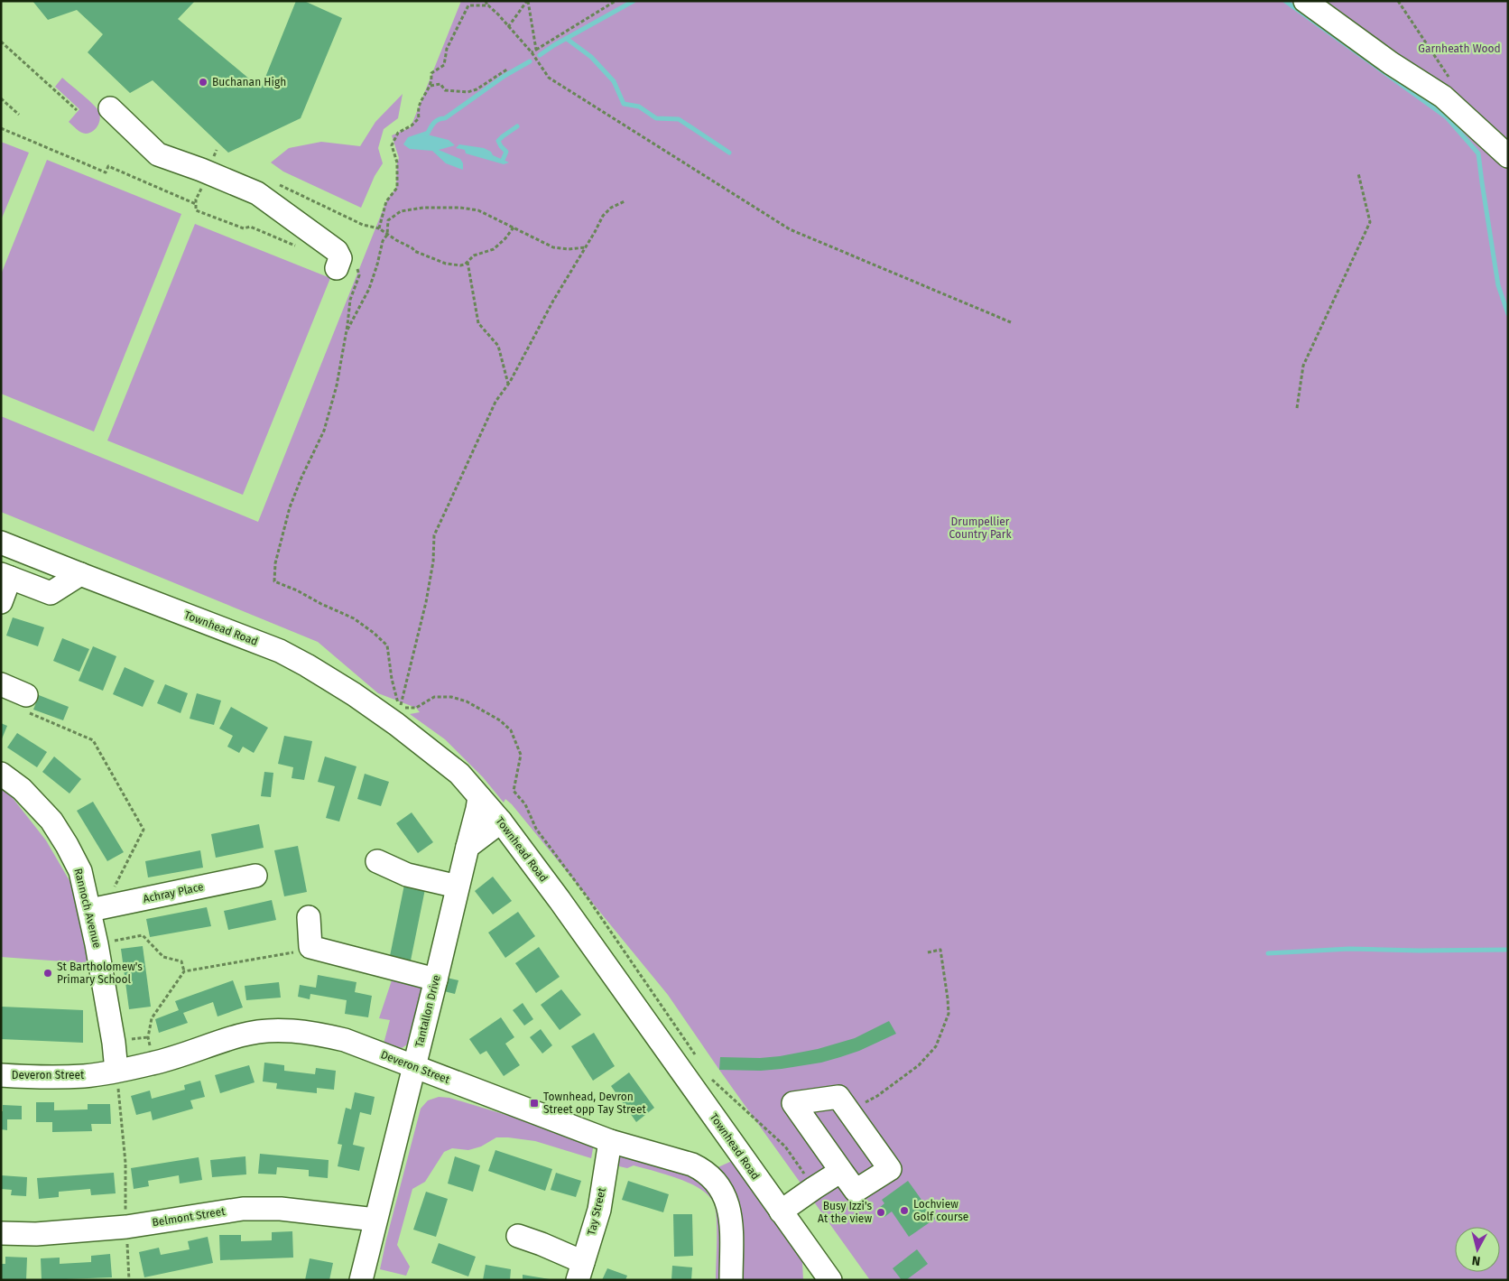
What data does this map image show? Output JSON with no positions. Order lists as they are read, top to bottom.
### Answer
{
  "streets": {
    "street": [
      "Townhead Road",
      "Achray Place",
      "Rannoch Avenue",
      "Tantallon Drive",
      "Deveron Street",
      "Tay Street",
      "Belmont Street"
    ]
  },
  "crossings": [
    ["Townhead Road", "Tantallon Drive"],
    ["Achray Place", "Rannoch Avenue"],
    ["Rannoch Avenue", "Deveron Street"],
    ["Tantallon Drive", "Deveron Street"],
    ["Tantallon Drive", "Belmont Street"],
    ["Deveron Street", "Tay Street"]
  ],
  "parks": ["Garnheath Wood", "Drumpellier Country Park"],
  "places": {
    "other": [
      "Buchanan High",
      "St Bartholomew's Primary School",
      "Lochview Golf course",
      "Busy Izzi's At the view"
    ],
    "transit": ["Townhead, Devron Street opp Tay Street"]
  },
  "north": "bottom"
}
